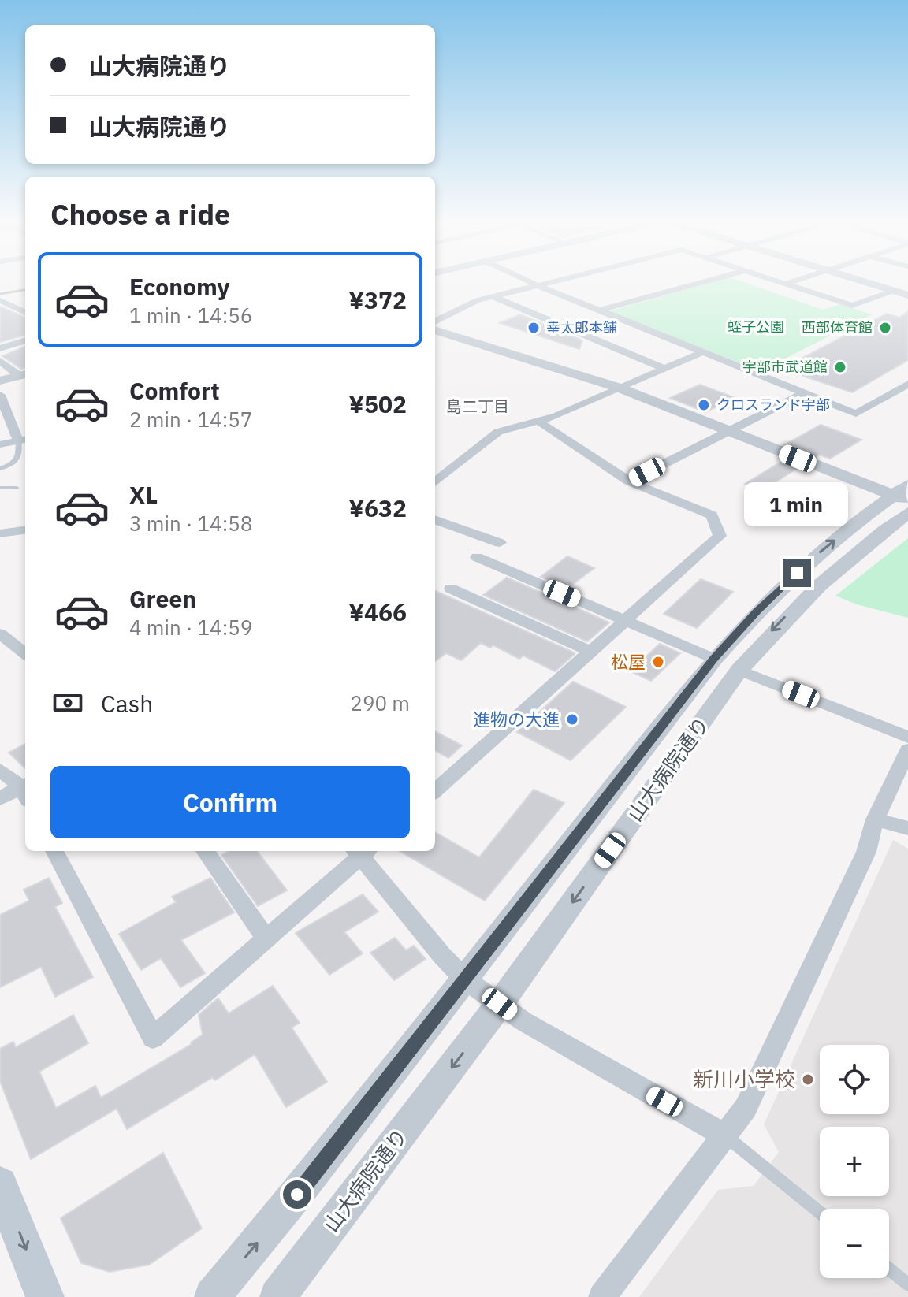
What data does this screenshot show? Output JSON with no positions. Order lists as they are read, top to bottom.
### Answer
{
  "streets": {
    "street": ["山大病院通り"]
  },
  "districts": ["島二丁目"],
  "parks": ["蛭子公園"],
  "places": [
    "幸太郎本舗",
    "西部体育館",
    "宇部市武道館",
    "クロスランド宇部",
    "松屋",
    "進物の大進",
    "新川小学校"
  ],
  "page": {
    "banner": ["山大病院通り", "山大病院通り"],
    "heading": "Choose a ride",
    "list": [
      {
        "name": "Economy",
        "note": "1 min · 14:56",
        "value": "¥372"
      },
      {
        "name": "Comfort",
        "note": "2 min · 14:57",
        "value": "¥502"
      },
      {
        "name": "XL",
        "note": "3 min · 14:58",
        "value": "¥632"
      },
      {
        "name": "Green",
        "note": "4 min · 14:59",
        "value": "¥466"
      }
    ],
    "bubble": "1 min",
    "pay": ["Cash", "290 m"],
    "buttons": "Confirm",
    "map_buttons": ["+", "−"]
  }
}
